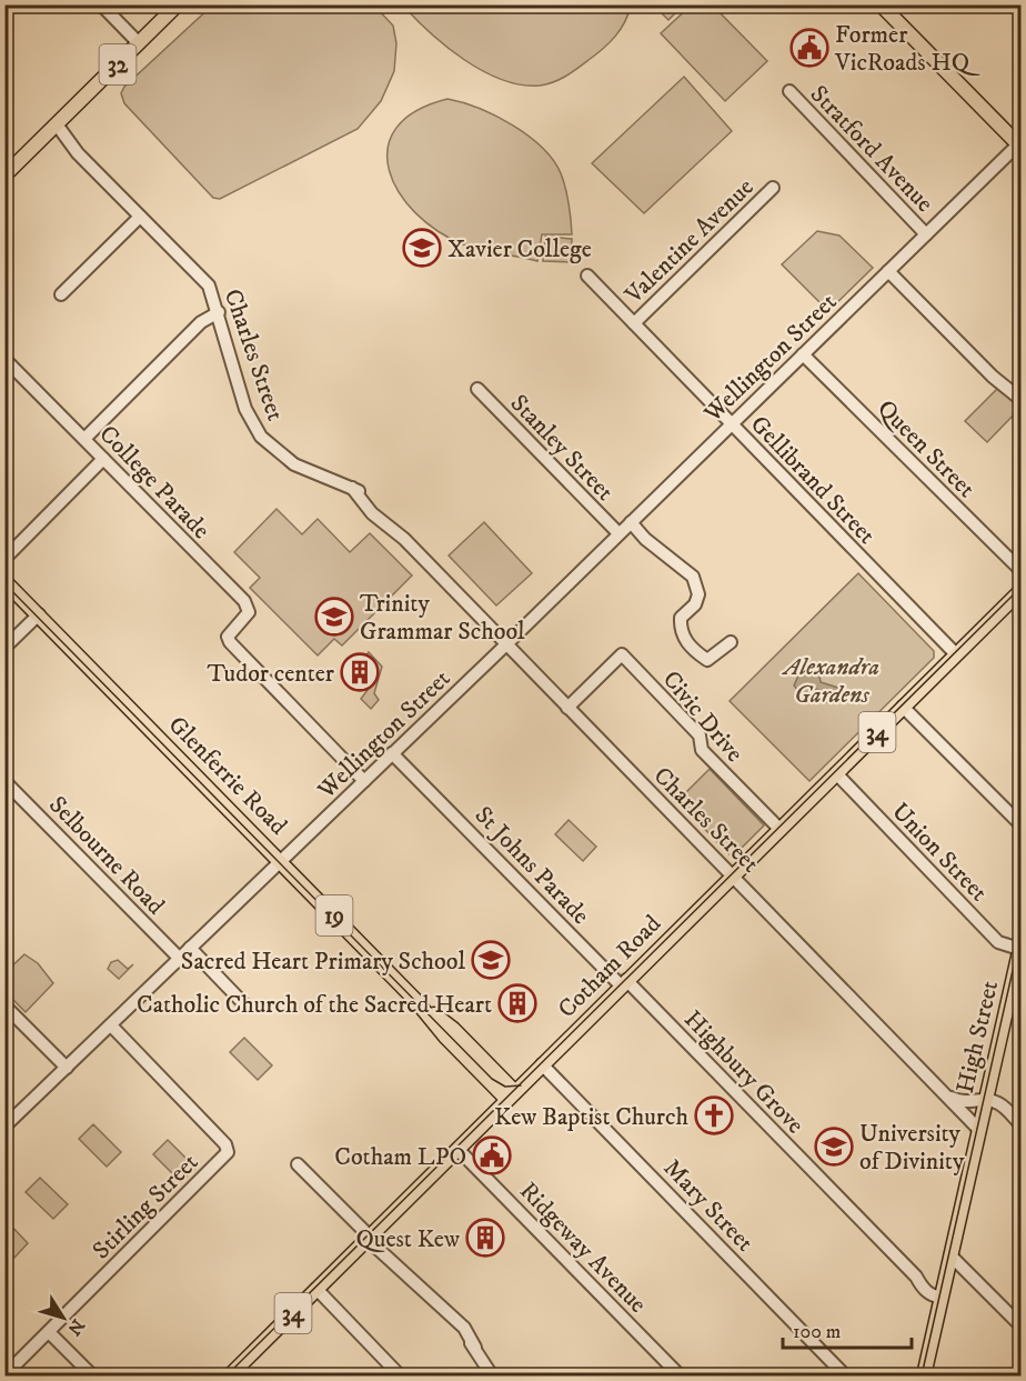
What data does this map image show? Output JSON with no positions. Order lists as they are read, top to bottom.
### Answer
{
  "streets": {
    "main road": [
      "32",
      "34",
      "Glenferrie Road",
      "19",
      "Cotham Road",
      "High Street"
    ],
    "street": [
      "Stratford Avenue",
      "Valentine Avenue",
      "Charles Street",
      "Wellington Street",
      "Stanley Street",
      "Queen Street",
      "Gellibrand Street",
      "College Parade",
      "Civic Drive",
      "Union Street",
      "Selbourne Road",
      "St Johns Parade",
      "Highbury Grove",
      "Mary Street",
      "Stirling Street",
      "Ridgeway Avenue"
    ]
  },
  "crossings": [
    ["32", "Charles Street"],
    ["Stratford Avenue", "Wellington Street"],
    ["Valentine Avenue", "Gellibrand Street"],
    ["Charles Street", "Wellington Street"],
    ["Charles Street", "Civic Drive"],
    ["Charles Street", "Cotham Road"],
    ["Charles Street", "High Street"],
    ["Wellington Street", "Stanley Street"],
    ["Wellington Street", "Queen Street"],
    ["Wellington Street", "Gellibrand Street"],
    ["Wellington Street", "College Parade"],
    ["Wellington Street", "Glenferrie Road"],
    ["Wellington Street", "Selbourne Road"],
    ["Wellington Street", "St Johns Parade"],
    ["Wellington Street", "Stirling Street"],
    ["Gellibrand Street", "Cotham Road"],
    ["Civic Drive", "Cotham Road"],
    ["Glenferrie Road", "Cotham Road"],
    ["Union Street", "Cotham Road"],
    ["Union Street", "High Street"],
    ["St Johns Parade", "Cotham Road"],
    ["St Johns Parade", "Highbury Grove"],
    ["Cotham Road", "Highbury Grove"],
    ["Cotham Road", "Mary Street"],
    ["Cotham Road", "Ridgeway Avenue"],
    ["High Street", "Highbury Grove"]
  ],
  "parks": ["Alexandra Gardens"],
  "places": {
    "public building": ["Former VicRoads HQ", "Cotham LPO"],
    "school or university": [
      "Xavier College",
      "Trinity Grammar School",
      "Sacred Heart Primary School",
      "University of Divinity"
    ],
    "building": ["Tudor center", "Catholic Church of the Sacred Heart", "Quest Kew"],
    "church": ["Kew Baptist Church"]
  },
  "scale_bar": "100 m",
  "north": "bottom right"
}
